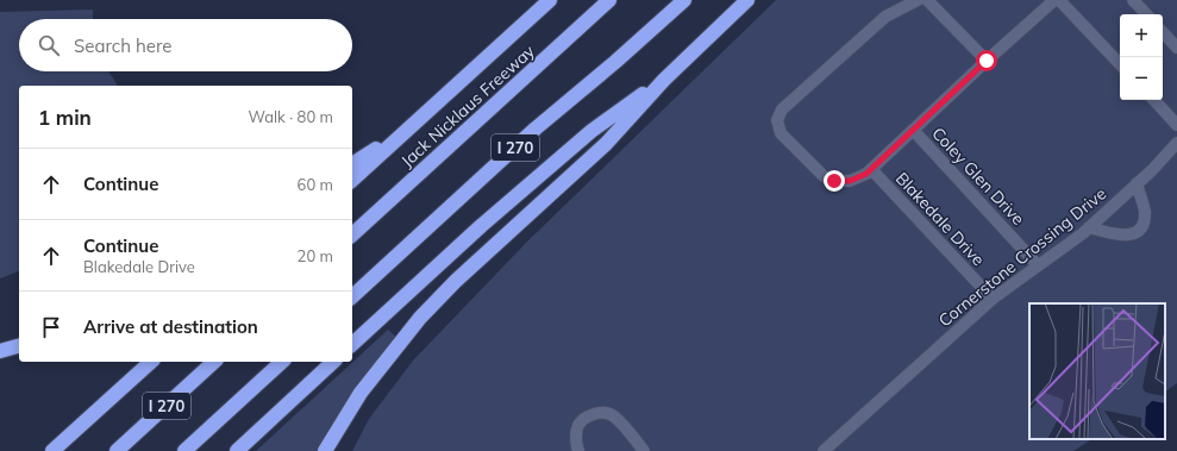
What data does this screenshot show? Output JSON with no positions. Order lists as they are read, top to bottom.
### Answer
{
  "streets": {
    "highway": ["Jack Nicklaus Freeway", "I 270"],
    "street": ["Coley Glen Drive", "Blakedale Drive", "Cornerstone Crossing Drive"]
  },
  "crossings": [
    ["Coley Glen Drive", "Cornerstone Crossing Drive"],
    ["Blakedale Drive", "Cornerstone Crossing Drive"]
  ],
  "page": {
    "map_buttons": ["+", "−"],
    "search": "Search here",
    "heading": ["1 min", "Walk · 80 m"],
    "list": [
      ["Continue", "60 m"],
      ["Continue", "Blakedale Drive", "20 m"],
      "Arrive at destination"
    ]
  }
}
